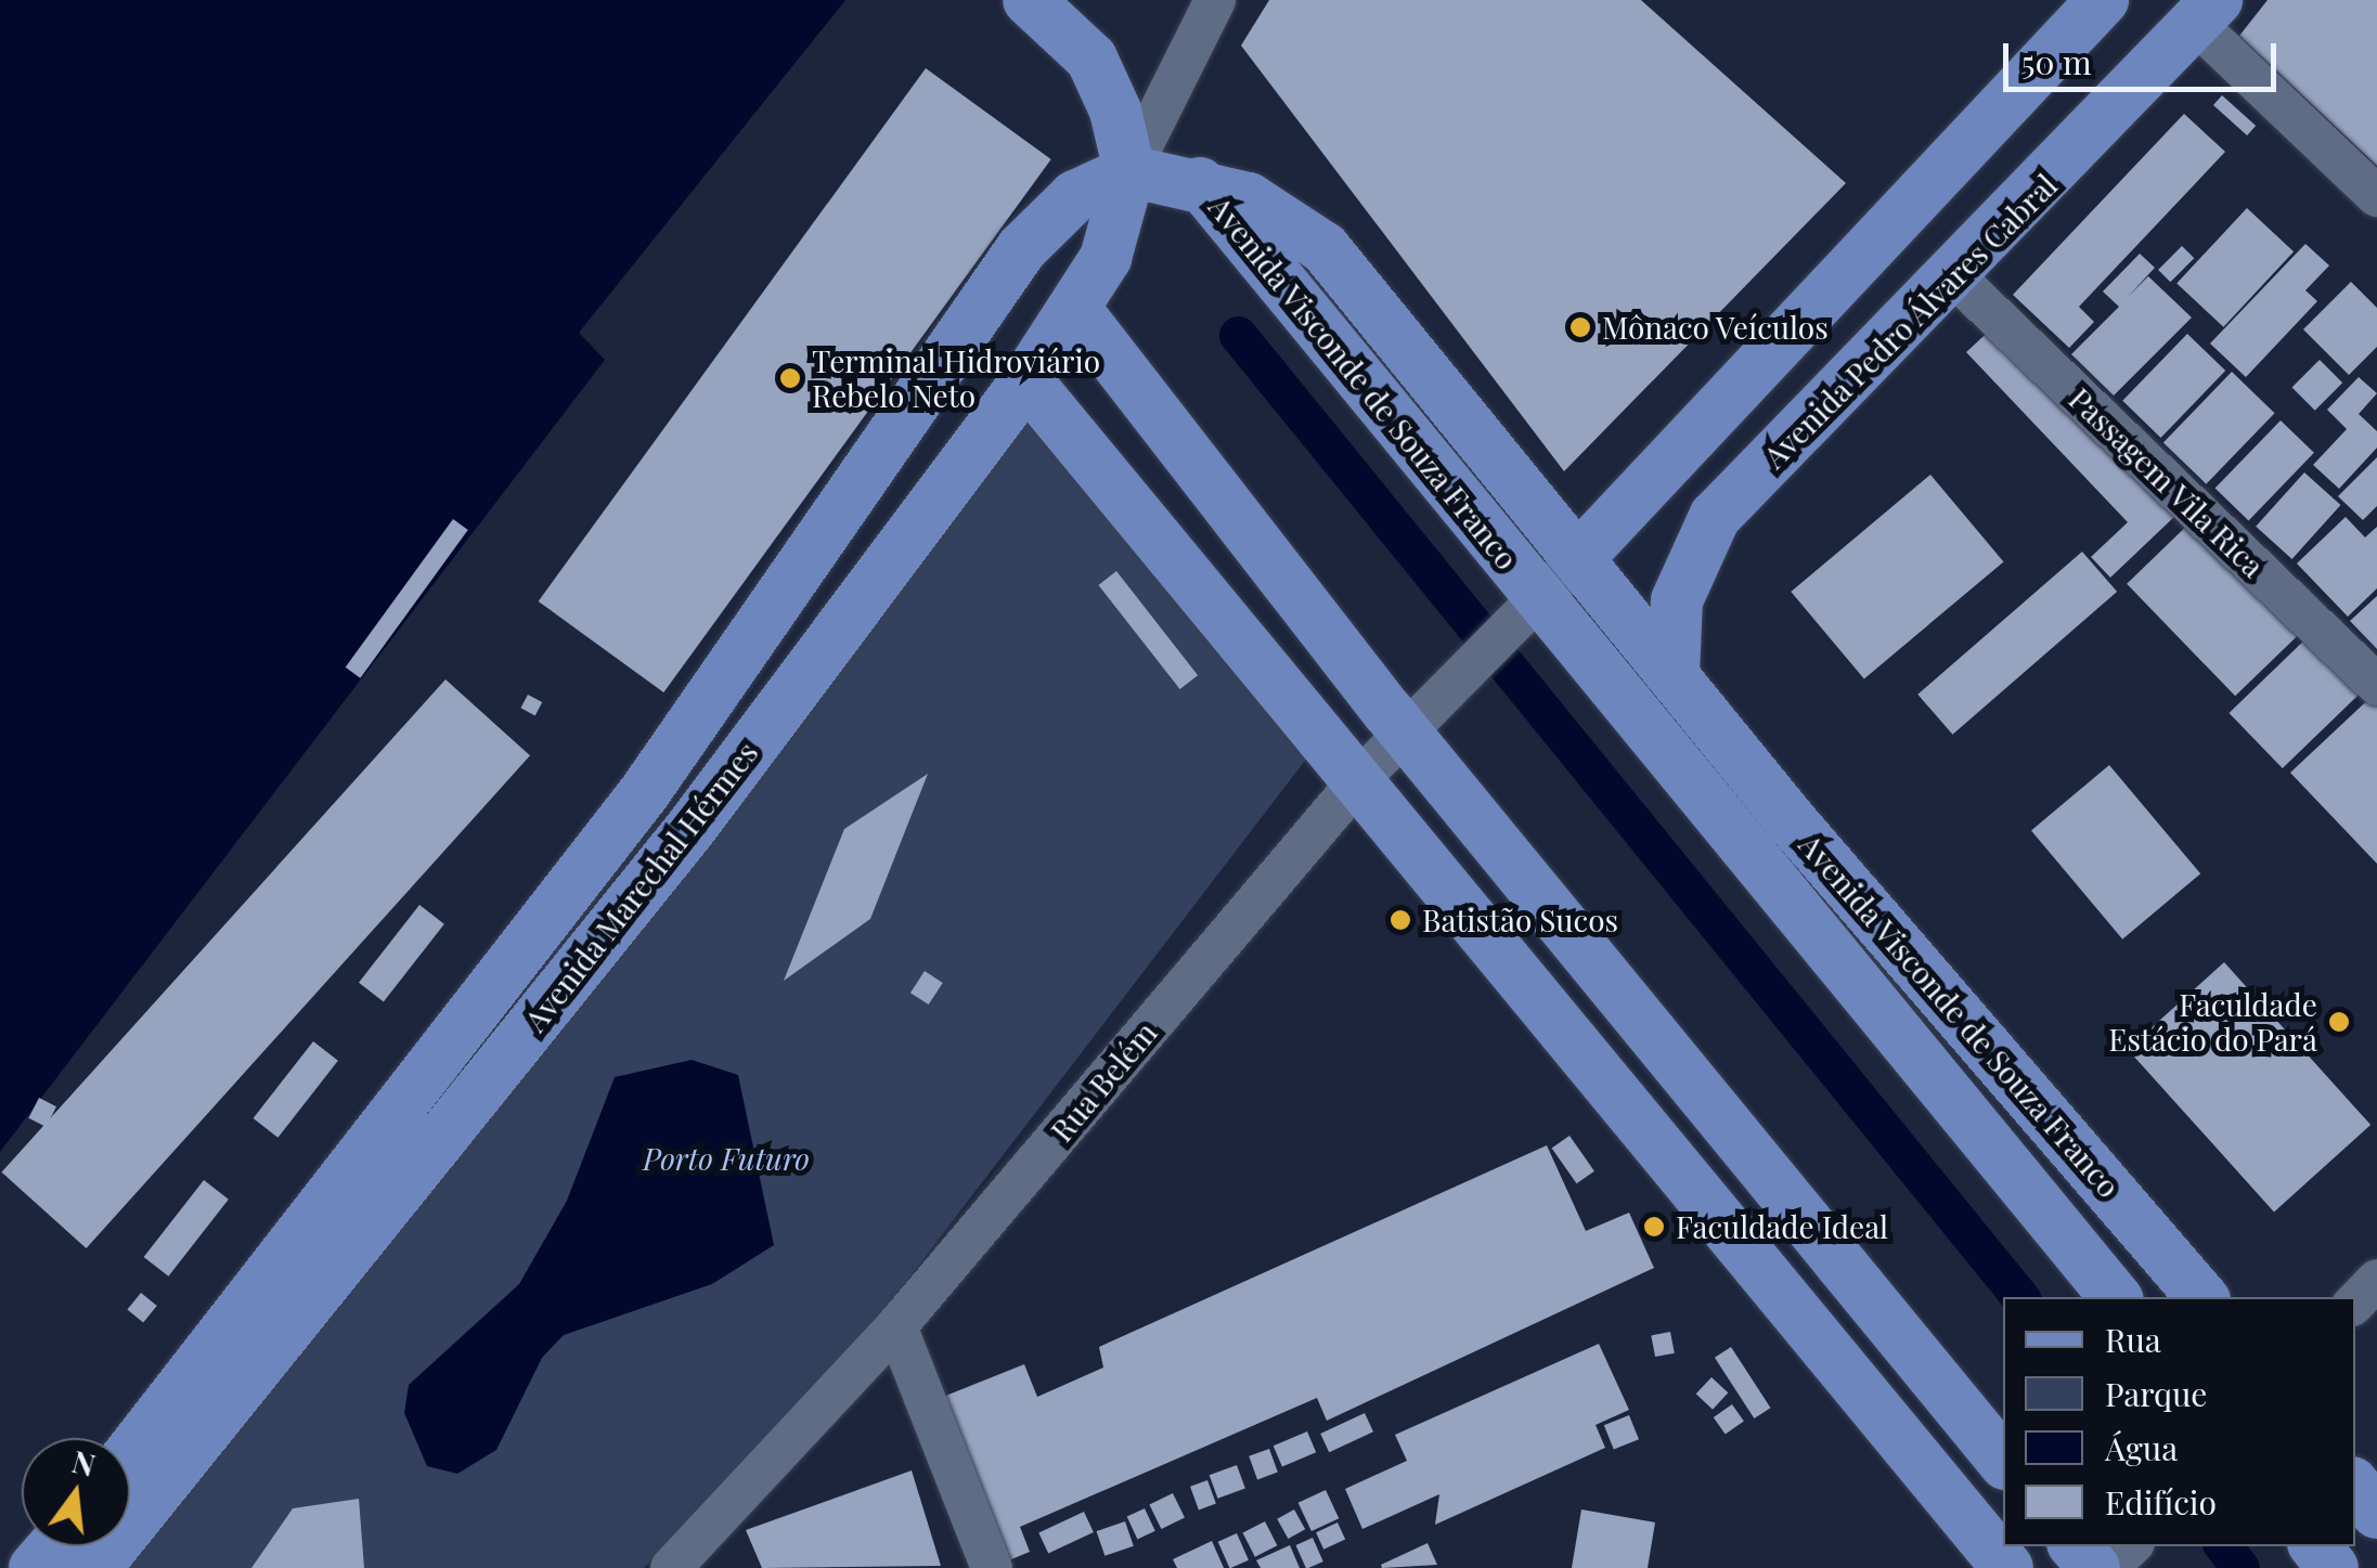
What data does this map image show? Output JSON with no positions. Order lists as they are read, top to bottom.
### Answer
{
  "streets": {
    "main road": ["Avenida Pedro Álvares Cabral", "Avenida Visconde de Souza Franco", "Avenida Marechal Hérmes"],
    "street": ["Passagem Vila Rica", "Rua Belém"]
  },
  "crossings": [
    ["Avenida Pedro Álvares Cabral", "Avenida Visconde de Souza Franco"],
    ["Avenida Pedro Álvares Cabral", "Passagem Vila Rica"],
    ["Avenida Visconde de Souza Franco", "Rua Belém"]
  ],
  "parks": ["Porto Futuro"],
  "places": [
    "Mônaco Veículos",
    "Terminal Hidroviário Rebelo Neto",
    "Batistão Sucos",
    "Faculdade Estácio do Pará",
    "Faculdade Ideal"
  ],
  "legend": [
    "Rua",
    "Parque",
    "Água",
    "Edifício"
  ],
  "scale_bar": "50 m",
  "north": "top"
}
